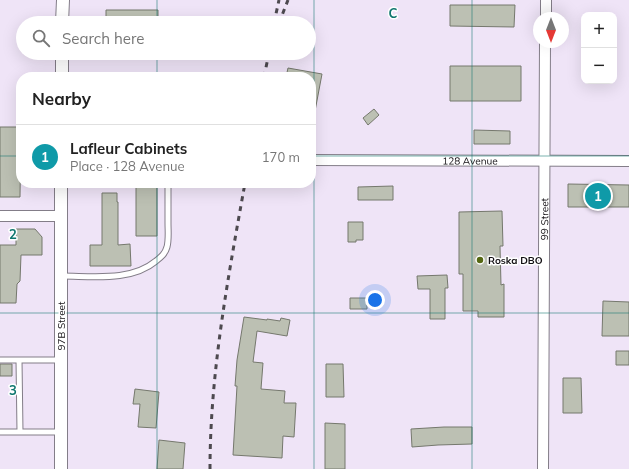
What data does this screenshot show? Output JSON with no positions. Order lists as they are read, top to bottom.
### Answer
{
  "streets": {
    "street": ["128 Avenue", "99 Street", "97B Street"]
  },
  "crossings": [
    ["128 Avenue", "99 Street"]
  ],
  "places": ["Roska DBO"],
  "north": "bottom",
  "page": {
    "map_buttons": ["+", "−"],
    "search": "Search here",
    "heading": "Nearby",
    "list": [
      {
        "mark": "1",
        "name": "Lafleur Cabinets",
        "note": "Place · 128 Avenue",
        "value": "170 m"
      }
    ],
    "pins": "1"
  },
  "grid": {
    "columns": ["C"],
    "rows": ["2", "3"]
  }
}
